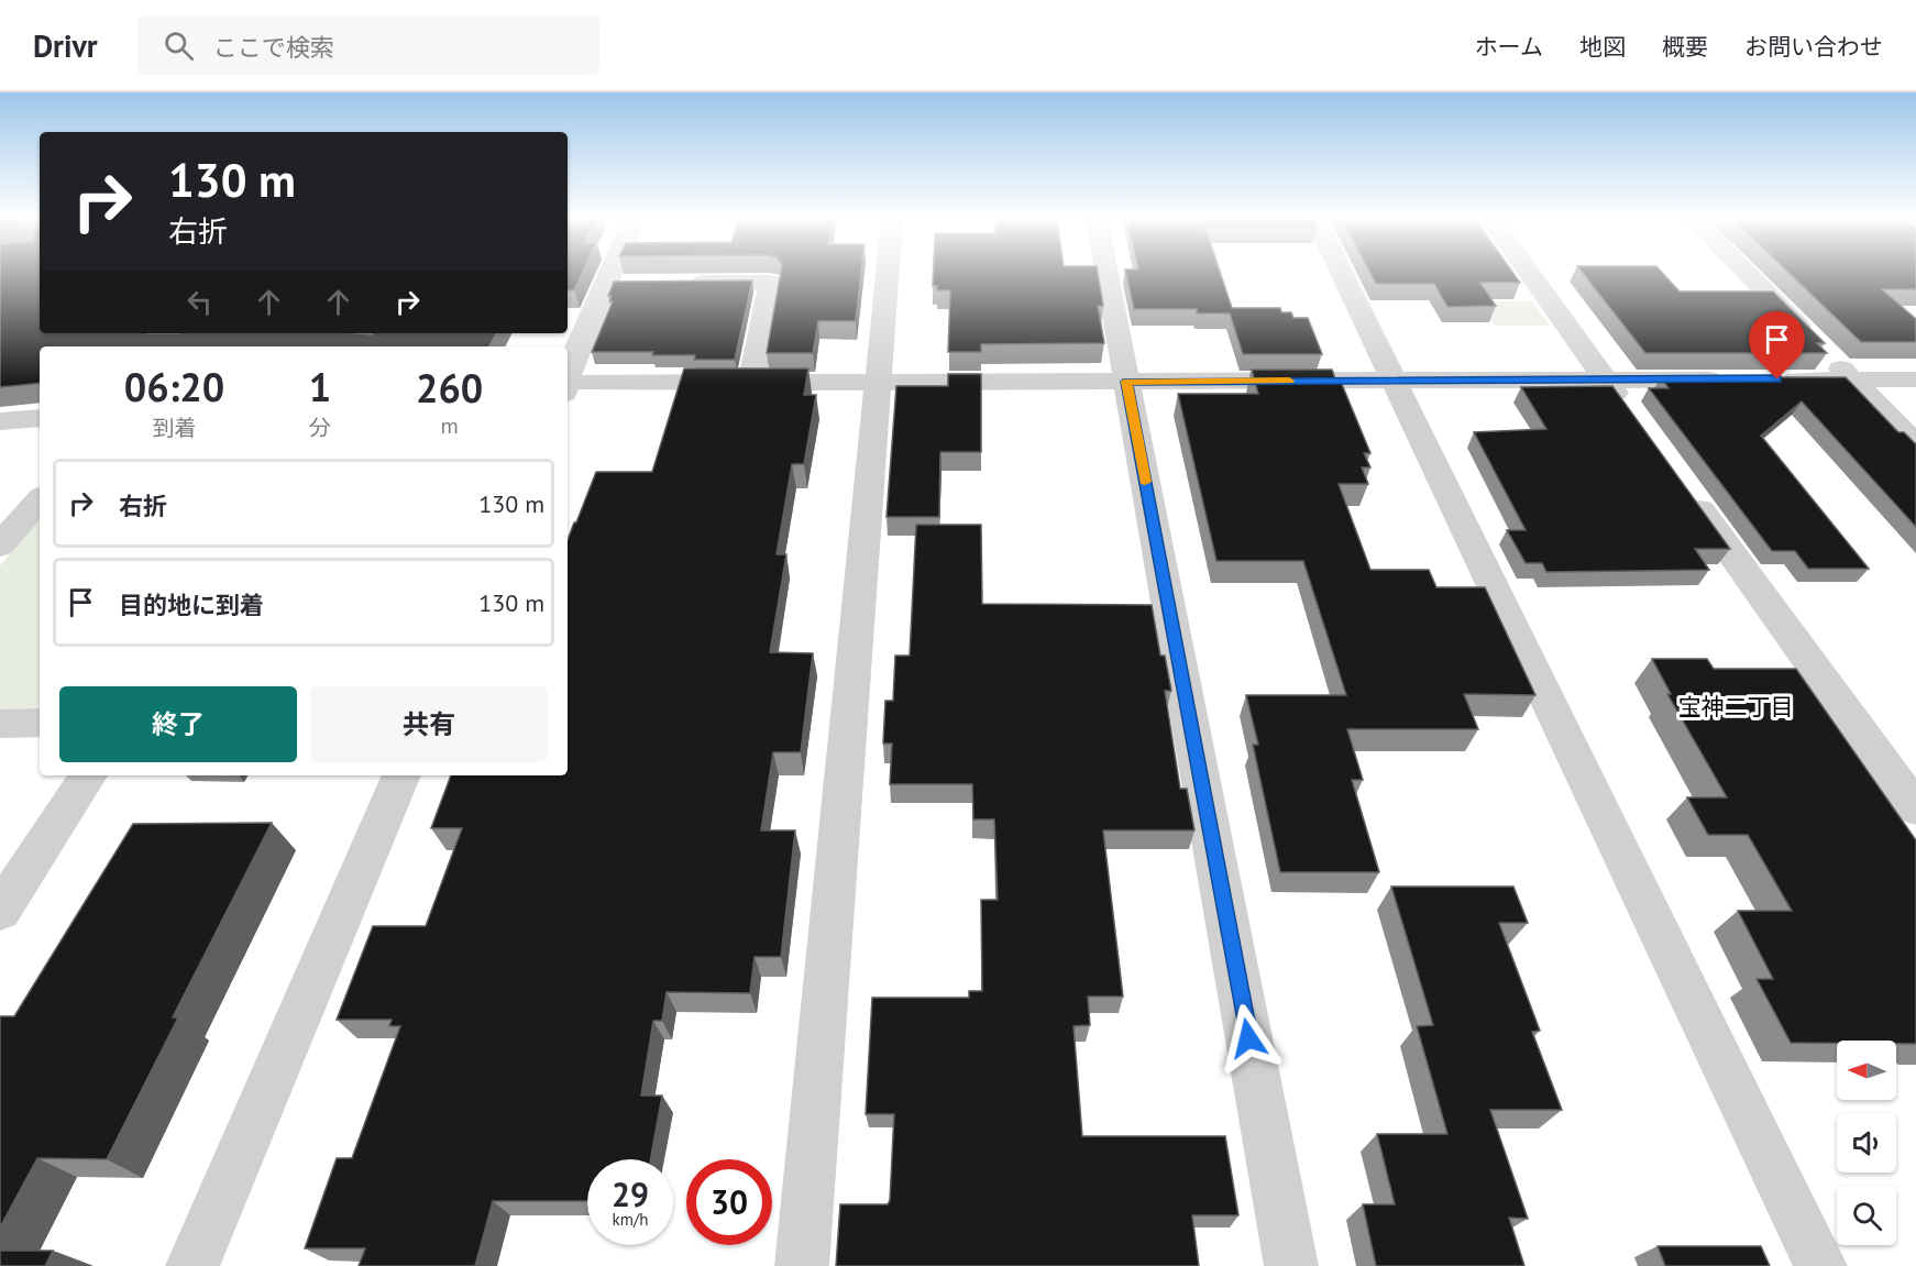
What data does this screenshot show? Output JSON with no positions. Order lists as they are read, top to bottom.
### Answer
{
  "districts": ["宝神二丁目"],
  "north": "left",
  "page": {
    "header": "Drivr",
    "search": "ここで検索",
    "nav": [
      "ホーム",
      "地図",
      "概要",
      "お問い合わせ"
    ],
    "turn": ["130 m", "右折"],
    "eta": [
      "06:20",
      "到着",
      "1",
      "分",
      "260",
      "m"
    ],
    "list": [
      {
        "name": "右折",
        "value": "130 m"
      },
      {
        "name": "目的地に到着",
        "value": "130 m"
      }
    ],
    "buttons": ["終了", "共有"],
    "speed": "29 km/h",
    "limit": "30"
  }
}
